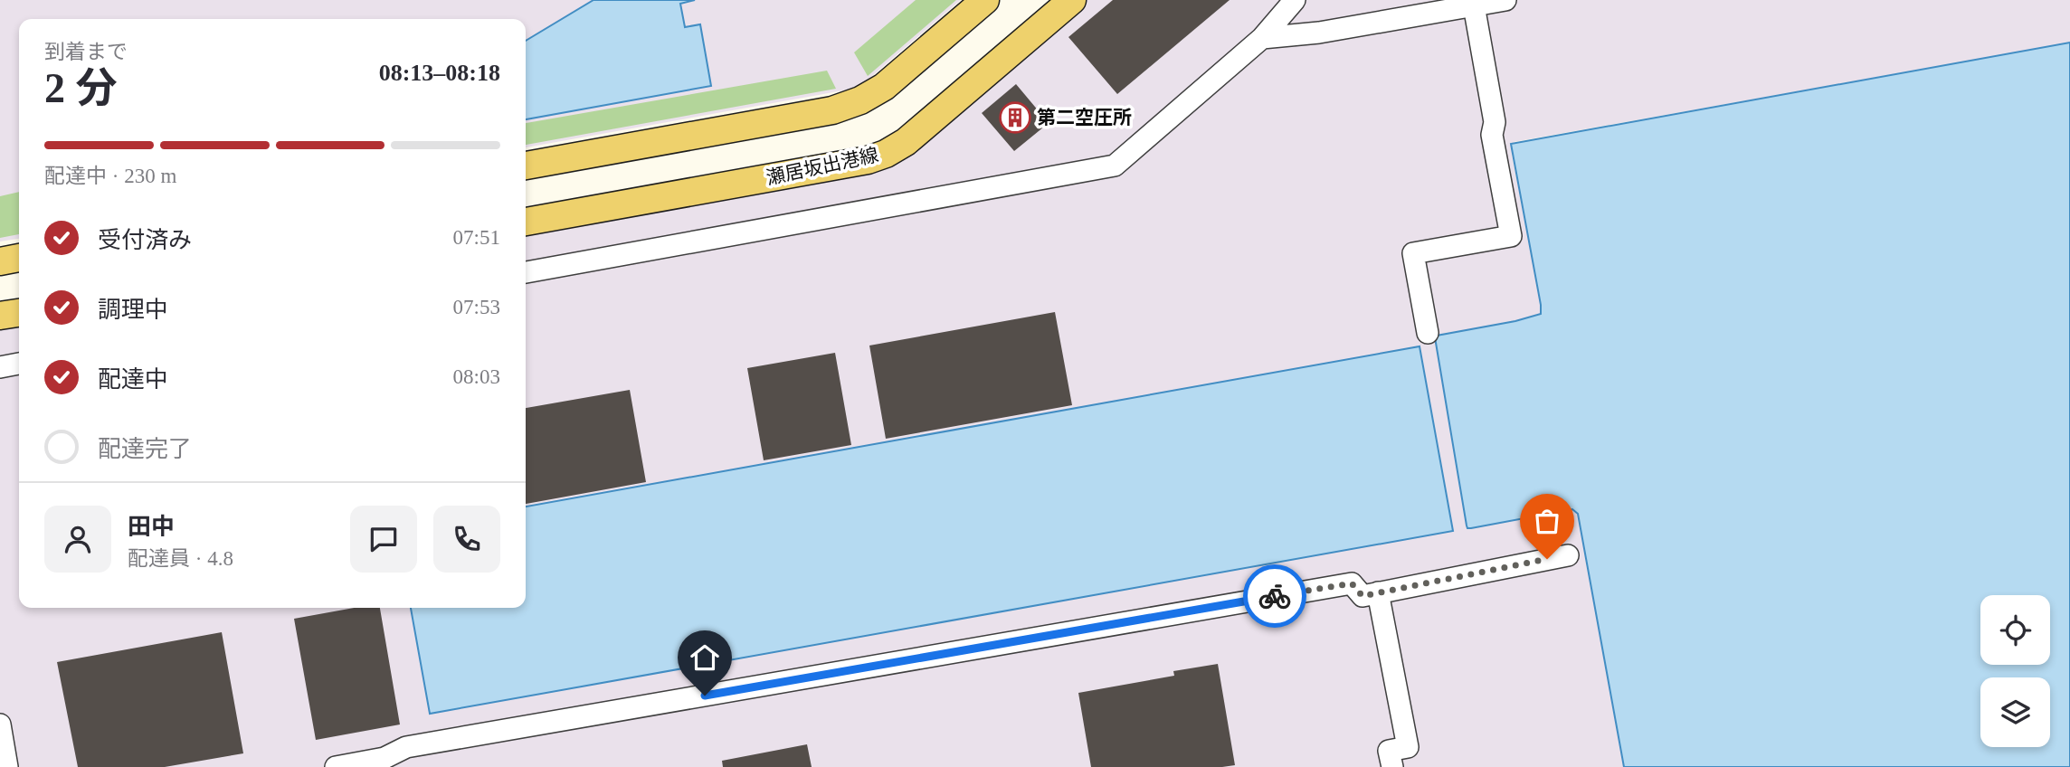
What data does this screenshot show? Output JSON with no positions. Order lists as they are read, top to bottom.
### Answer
{
  "streets": {
    "main road": ["瀬居坂出港線"]
  },
  "places": {
    "building": ["第二空圧所"]
  },
  "page": {
    "heading": ["2 分", "到着まで", "08:13–08:18"],
    "panel": ["田中", "配達員 · 4.8"],
    "bar": "配達中 · 230 m",
    "list": [
      ["受付済み", "07:51"],
      ["調理中", "07:53"],
      ["配達中", "08:03"],
      "配達完了"
    ]
  }
}
